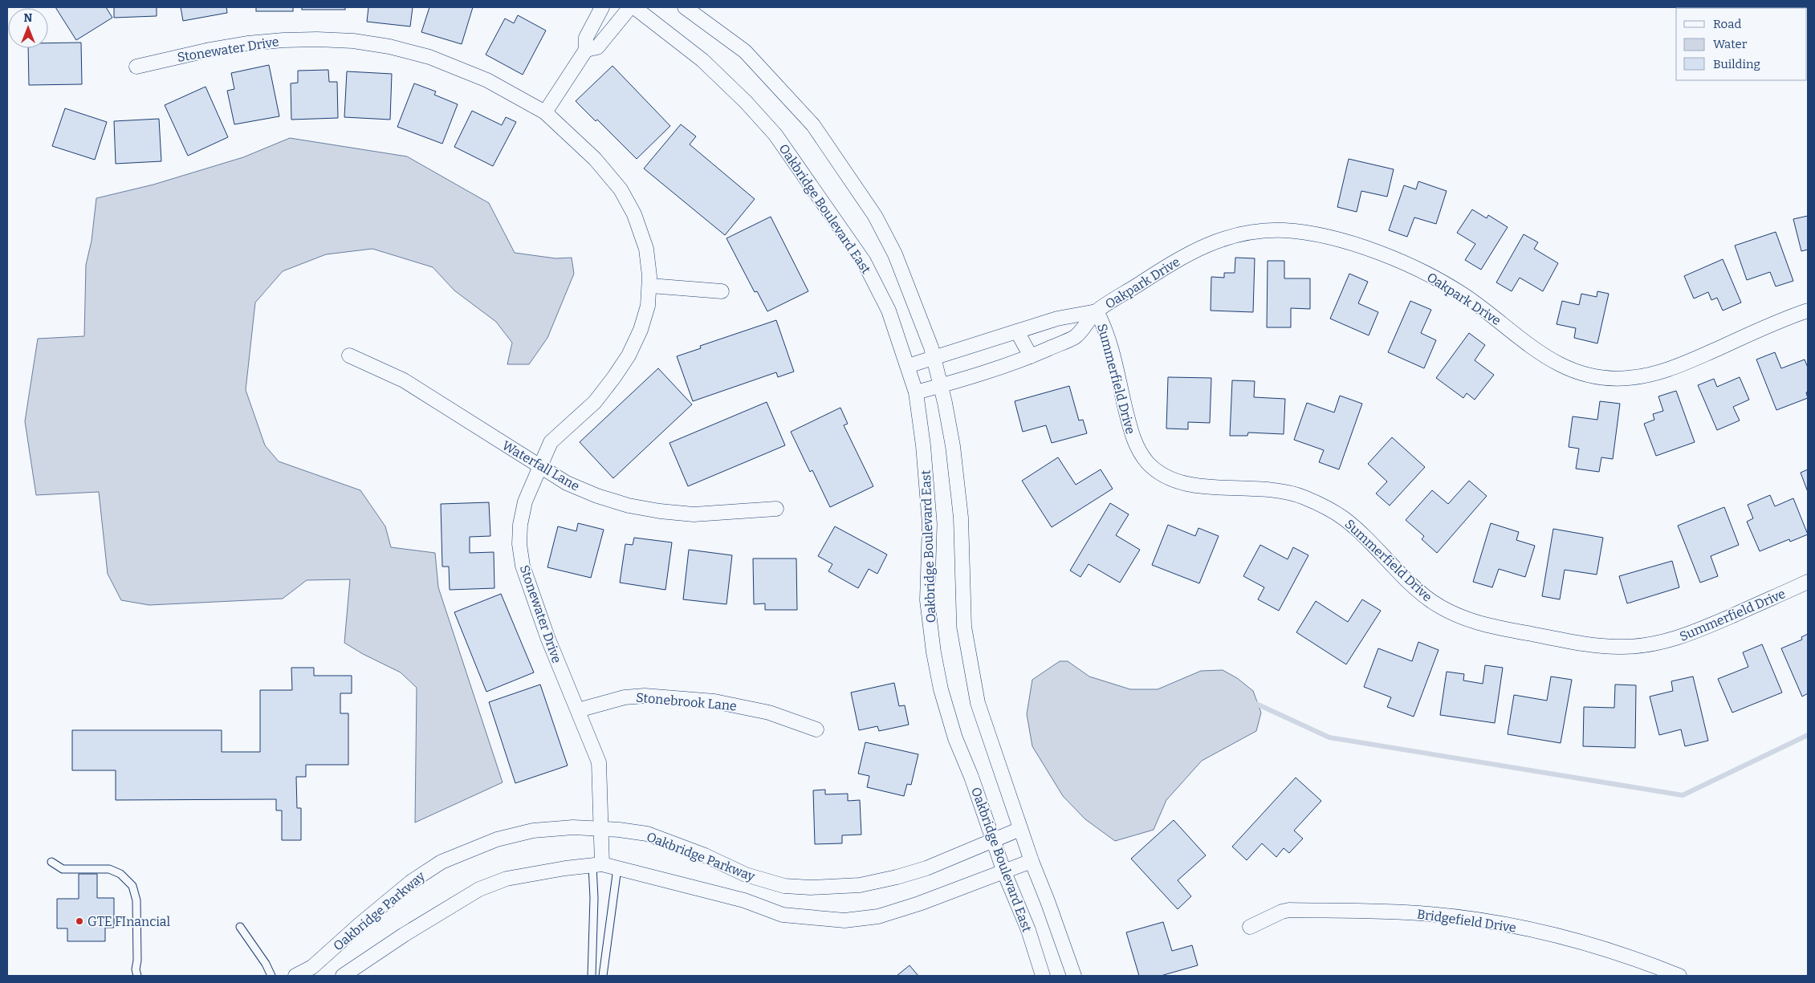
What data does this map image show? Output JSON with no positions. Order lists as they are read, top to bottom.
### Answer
{
  "streets": {
    "street": [
      "Stonewater Drive",
      "Oakbridge Boulevard East",
      "Oakpark Drive",
      "Summerfield Drive",
      "Waterfall Lane",
      "Stonebrook Lane",
      "Oakbridge Parkway",
      "Bridgefield Drive"
    ]
  },
  "crossings": [
    ["Stonewater Drive", "Waterfall Lane"],
    ["Stonewater Drive", "Stonebrook Lane"],
    ["Stonewater Drive", "Oakbridge Parkway"],
    ["Oakbridge Boulevard East", "Oakpark Drive"],
    ["Oakbridge Boulevard East", "Oakbridge Parkway"],
    ["Oakpark Drive", "Summerfield Drive"]
  ],
  "places": ["GTE FInancial"],
  "legend": ["Road", "Water", "Building"],
  "north": "top"
}
